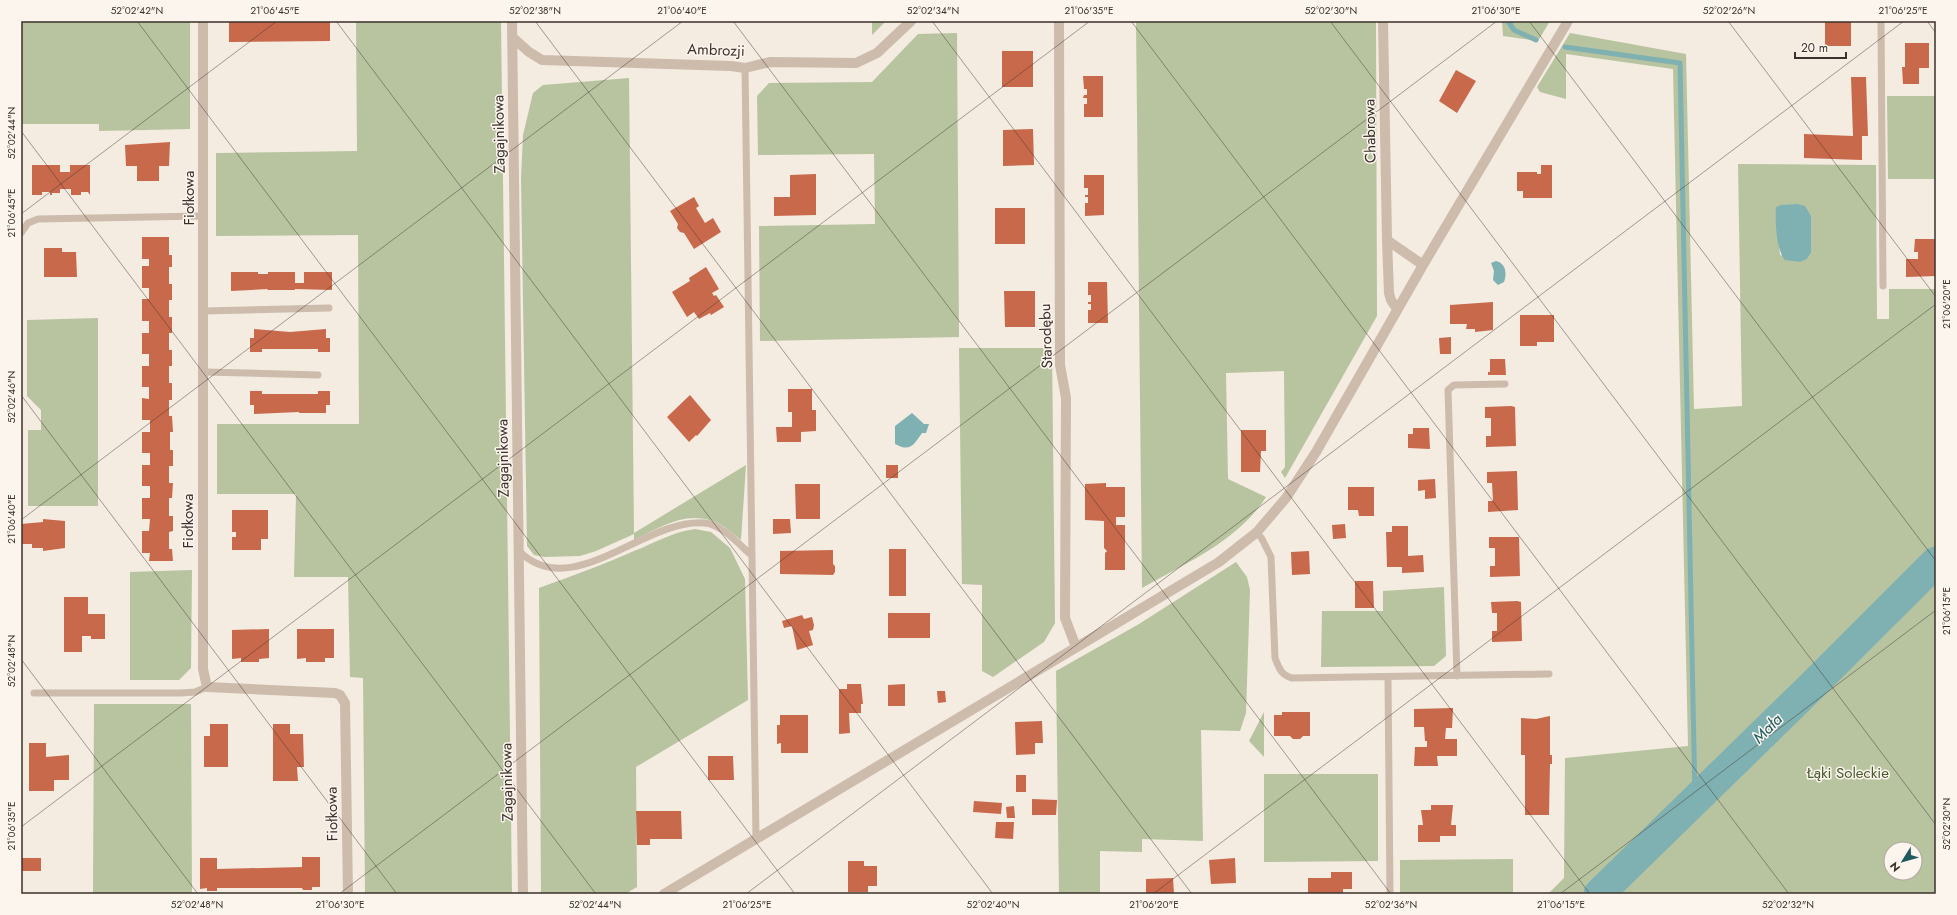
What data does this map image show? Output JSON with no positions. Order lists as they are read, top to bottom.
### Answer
{
  "streets": {
    "street": [
      "Ambrozji",
      "Chabrowa",
      "Zagajnikowa",
      "Fiołkowa",
      "Starodębu"
    ]
  },
  "crossings": [
    ["Ambrozji", "Zagajnikowa"]
  ],
  "water": ["Mała"],
  "parks": ["Łąki Soleckie"],
  "scale_bar": "20 m",
  "north": "bottom left",
  "coordinates": [
    "52°02'42\"N",
    "21°06'45\"E",
    "52°02'38\"N",
    "21°06'40\"E",
    "52°02'34\"N",
    "21°06'35\"E",
    "52°02'30\"N",
    "21°06'30\"E",
    "52°02'26\"N",
    "21°06'25\"E",
    "52°02'44\"N",
    "21°06'20\"E",
    "52°02'46\"N",
    "21°06'15\"E",
    "52°02'48\"N",
    "52°02'40\"N",
    "52°02'36\"N",
    "52°02'32\"N"
  ]
}
